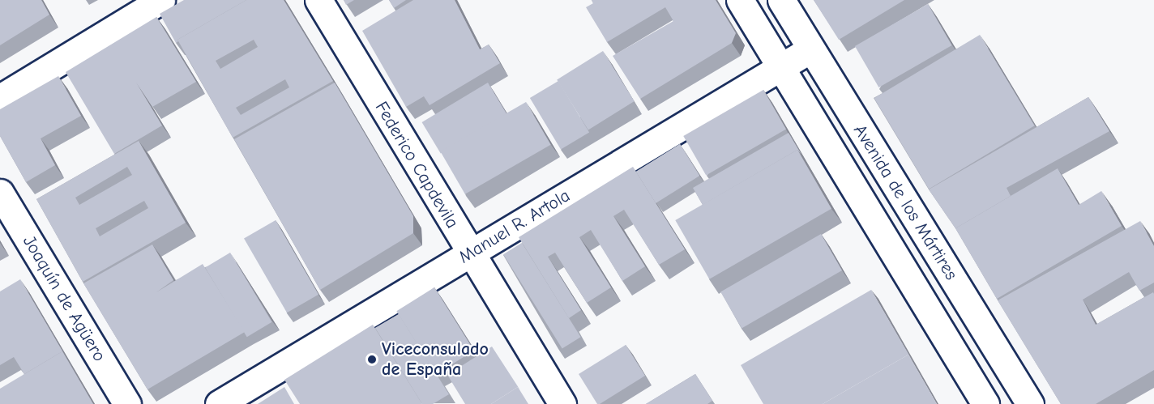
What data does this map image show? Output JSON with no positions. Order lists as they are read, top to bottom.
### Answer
{
  "streets": {
    "street": [
      "Federico Capdevila",
      "Avenida de los Mártires",
      "Manuel R. Artola",
      "Joaquín de Agüero"
    ]
  },
  "crossings": [
    ["Federico Capdevila", "Manuel R. Artola"],
    ["Avenida de los Mártires", "Manuel R. Artola"]
  ],
  "places": ["Viceconsulado de España"]
}
